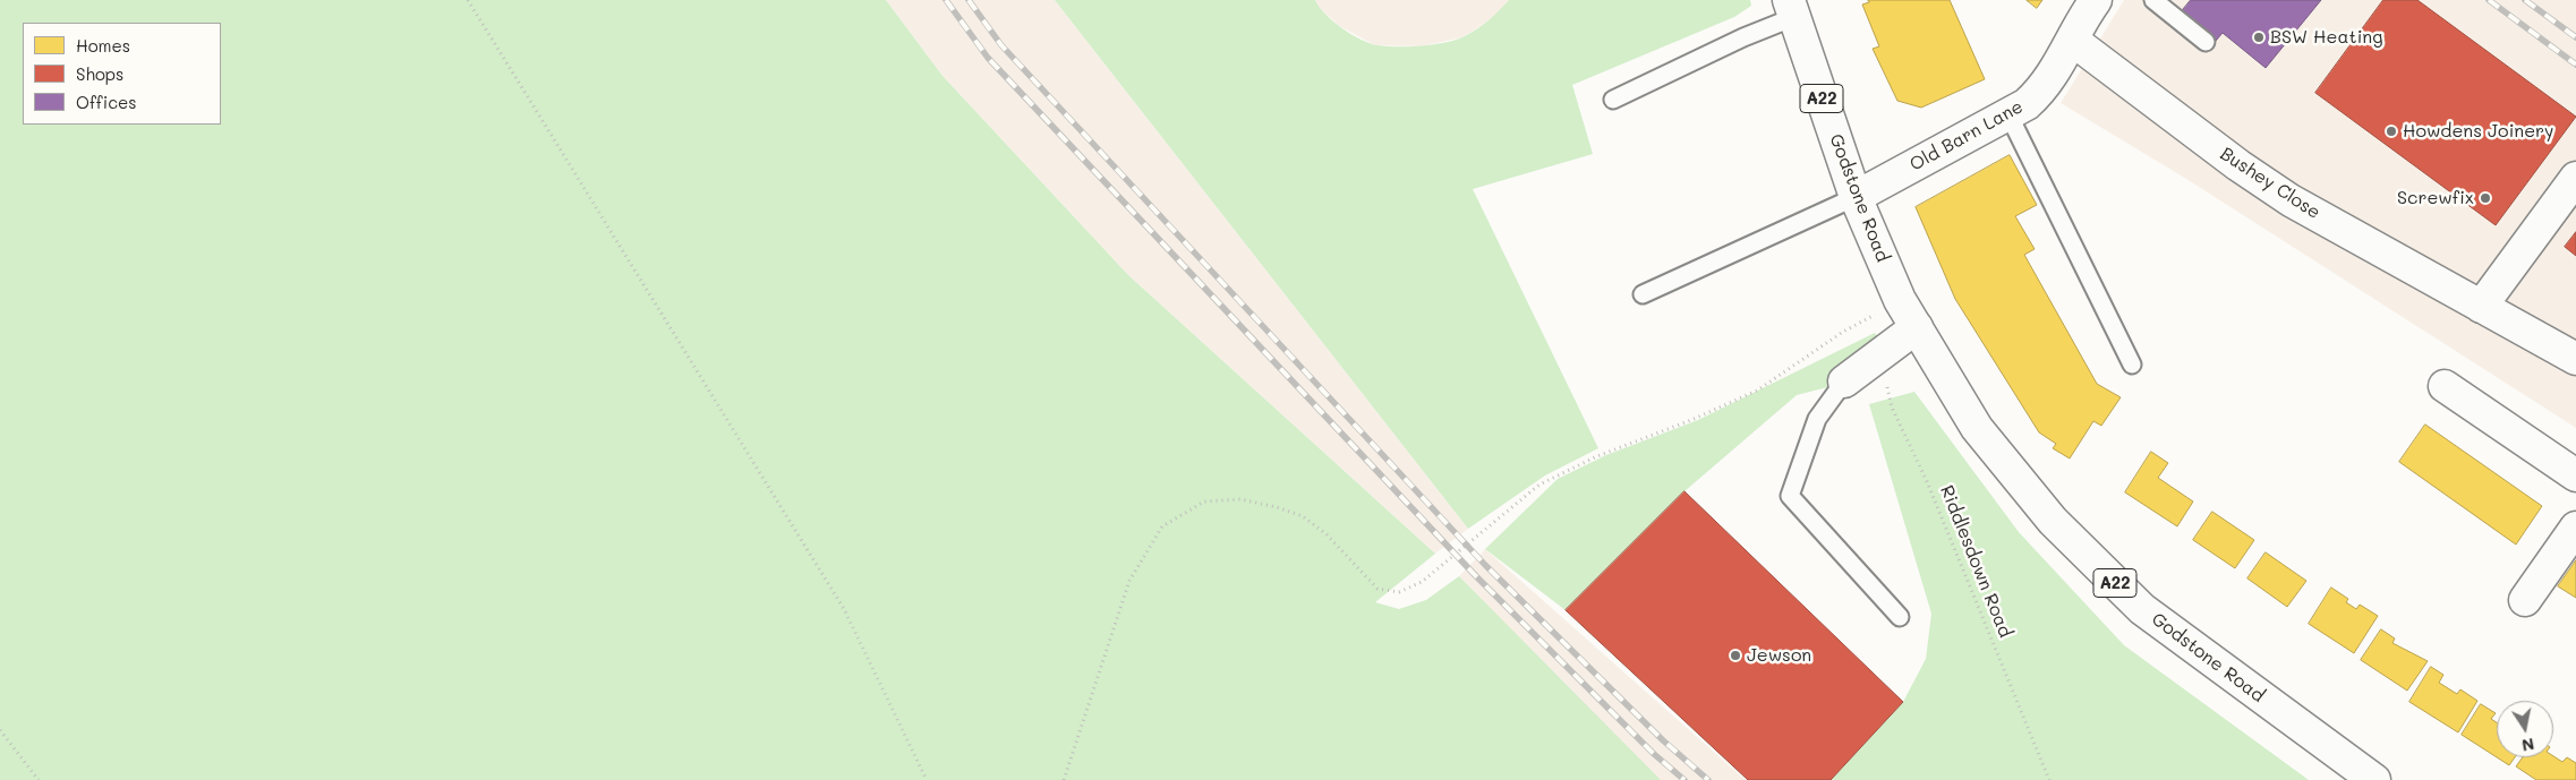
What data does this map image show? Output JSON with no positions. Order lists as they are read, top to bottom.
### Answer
{
  "streets": {
    "main road": [
      "A22",
      "Old Barn Lane",
      "Bushey Close",
      "Godstone Road"
    ],
    "path": ["Riddlesdown Road"]
  },
  "crossings": [
    ["Old Barn Lane", "Bushey Close"],
    ["Old Barn Lane", "Godstone Road"]
  ],
  "places": [
    "BSW Heating",
    "Howdens Joinery",
    "Screwfix",
    "Jewson"
  ],
  "legend": ["Homes", "Shops", "Offices"],
  "north": "bottom"
}
